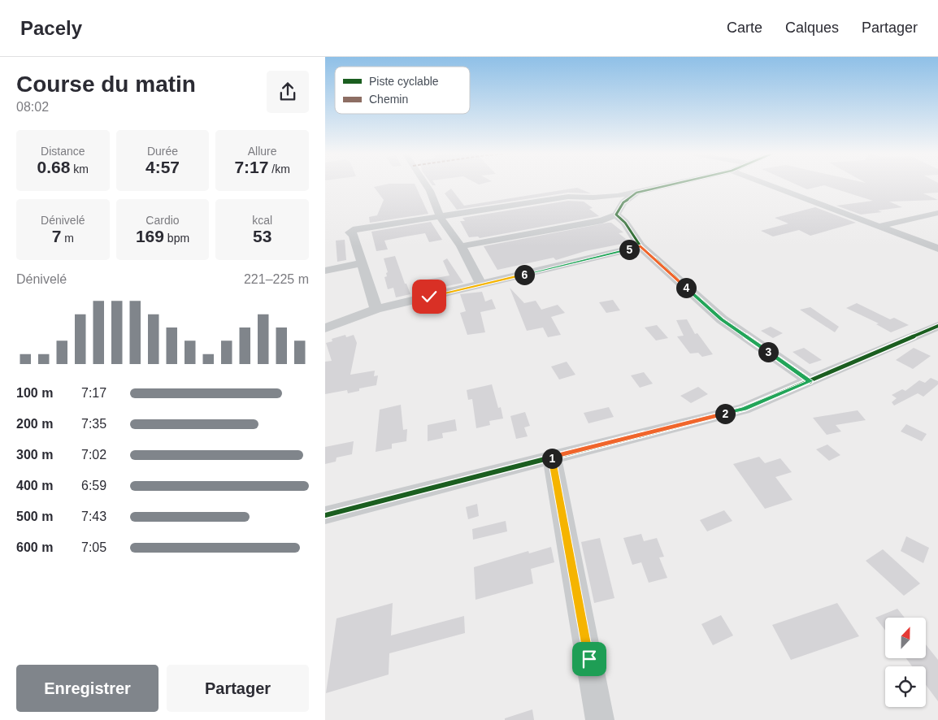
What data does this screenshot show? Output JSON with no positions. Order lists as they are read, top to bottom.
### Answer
{
  "legend": ["Piste cyclable", "Chemin"],
  "north": "top",
  "page": {
    "header": "Pacely",
    "nav": ["Carte", "Calques", "Partager"],
    "heading": ["Course du matin", "08:02"],
    "stats": [
      ["Distance", "0.68 km"],
      ["Durée", "4:57"],
      ["Allure", "7:17 /km"],
      ["Dénivelé", "7 m"],
      ["Cardio", "169 bpm"],
      ["kcal", "53"]
    ],
    "pins": [
      "5",
      "6",
      "4",
      "3",
      "2",
      "1"
    ],
    "chart": ["Dénivelé", "221–225 m"],
    "list": [
      {
        "name": "100 m",
        "note": "7:17"
      },
      {
        "name": "200 m",
        "note": "7:35"
      },
      {
        "name": "300 m",
        "note": "7:02"
      },
      {
        "name": "400 m",
        "note": "6:59"
      },
      {
        "name": "500 m",
        "note": "7:43"
      },
      {
        "name": "600 m",
        "note": "7:05"
      }
    ],
    "buttons": ["Enregistrer", "Partager"]
  }
}
